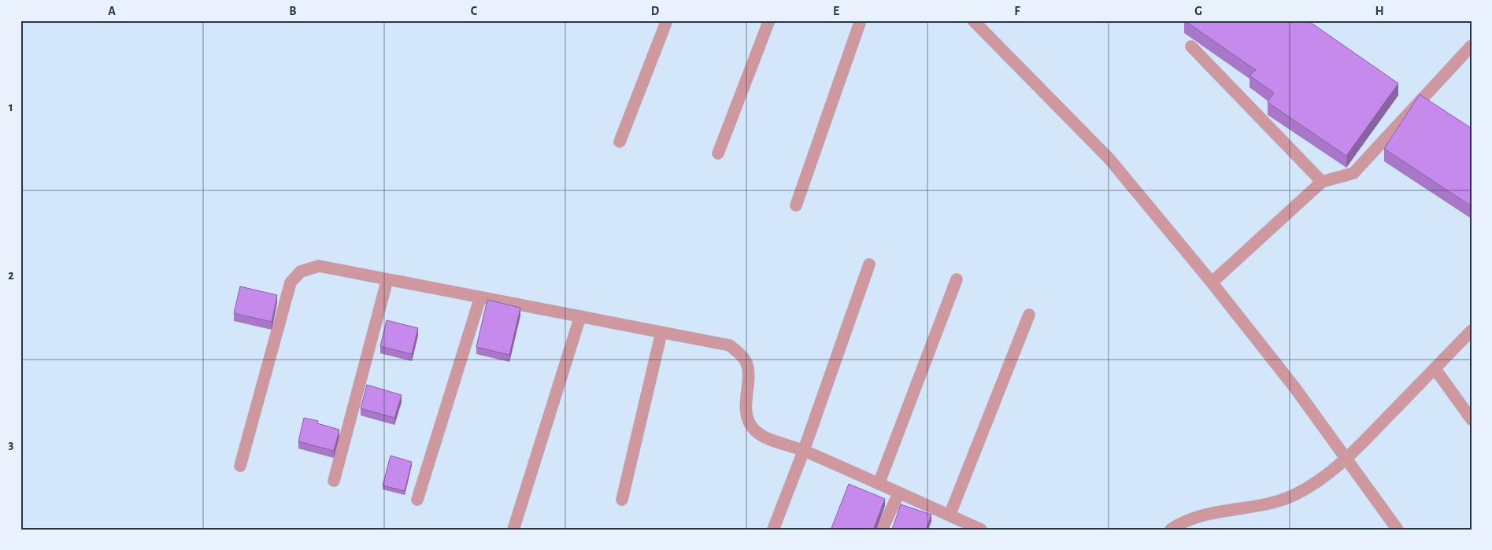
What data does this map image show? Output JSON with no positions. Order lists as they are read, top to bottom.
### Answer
{
  "grid": {
    "columns": [
      "A",
      "B",
      "C",
      "D",
      "E",
      "F",
      "G",
      "H"
    ],
    "rows": ["1", "2", "3"]
  }
}
